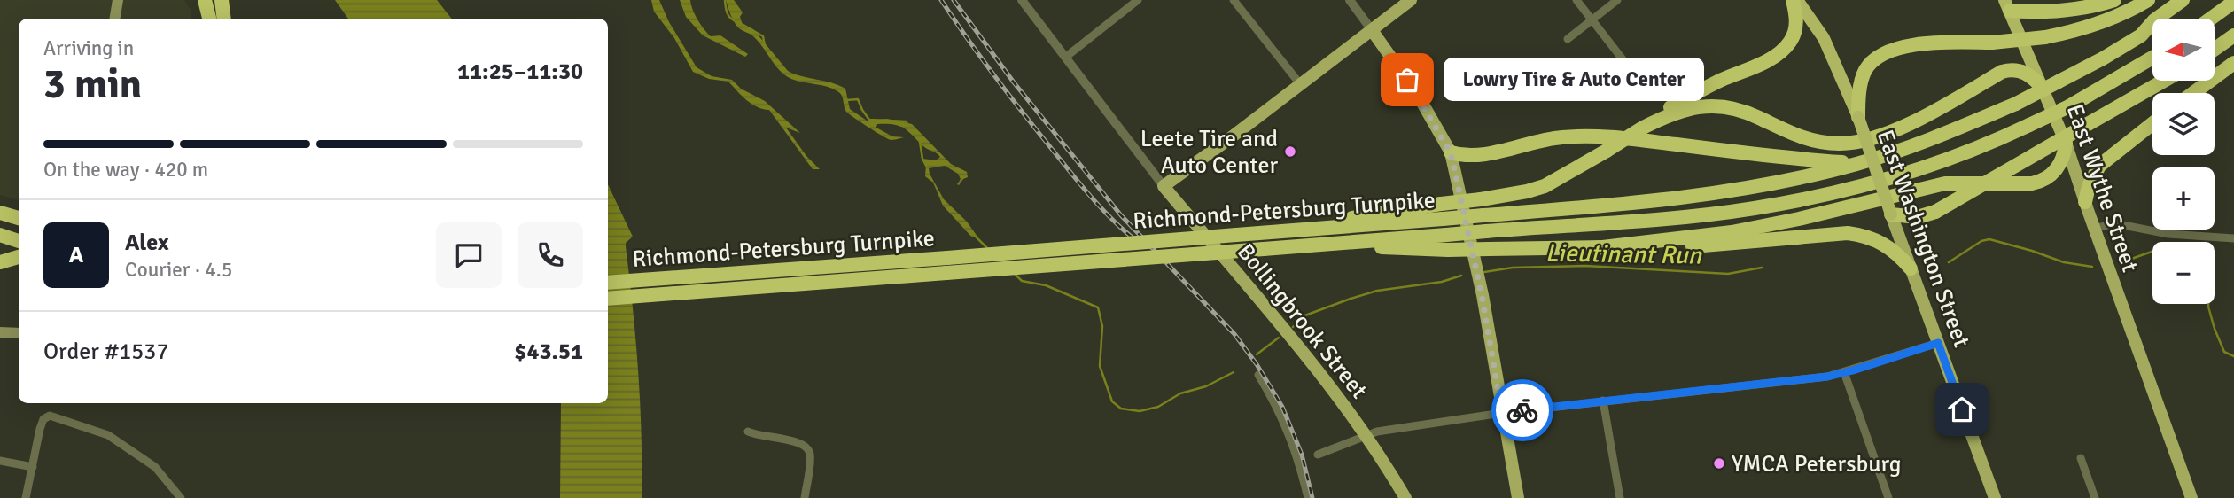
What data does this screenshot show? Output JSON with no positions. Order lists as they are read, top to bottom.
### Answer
{
  "streets": {
    "highway": ["East Wythe Street", "Richmond-Petersburg Turnpike", "East Washington Street"],
    "main road": ["Bollingbrook Street"]
  },
  "water": ["Lieutinant Run"],
  "places": ["Lowry Tire & Auto Center", "Leete Tire and Auto Center", "YMCA Petersburg"],
  "north": "left",
  "page": {
    "map_buttons": ["+", "−"],
    "heading": ["3 min", "Arriving in", "11:25–11:30"],
    "panel": [
      "Alex",
      "Courier · 4.5",
      "Order #1537",
      "$43.51"
    ],
    "bubble": "Lowry Tire & Auto Center",
    "bar": "On the way · 420 m",
    "round": "A"
  }
}
